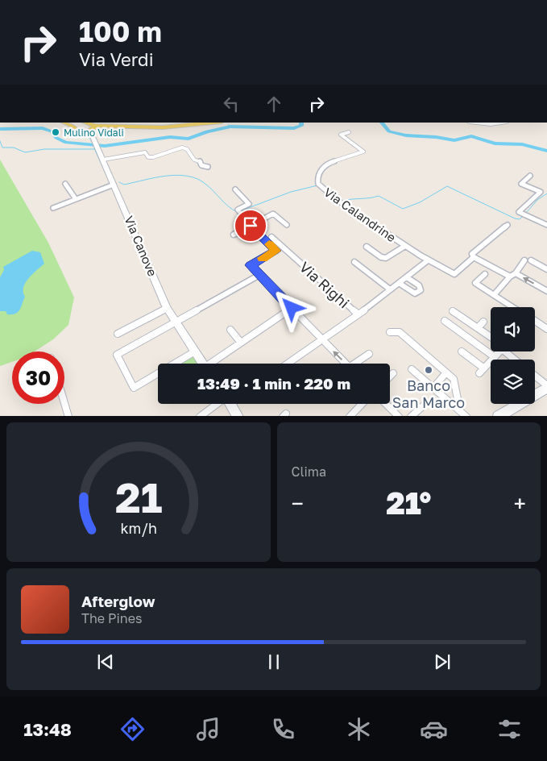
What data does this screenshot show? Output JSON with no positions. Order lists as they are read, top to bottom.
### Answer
{
  "streets": {
    "street": ["Via Calandrine", "Via Canove", "Via Righi"]
  },
  "places": ["Mulino Vidali", "Banco San Marco"],
  "page": {
    "turn": ["100 m", "Via Verdi"],
    "limit": "30",
    "trip": "13:49 · 1 min · 220 m",
    "tile": "Clima",
    "heat": ["−", "21°", "+"],
    "song": ["Afterglow", "The Pines"],
    "tabs": "13:48",
    "gauge": ["21", "km/h"]
  }
}
